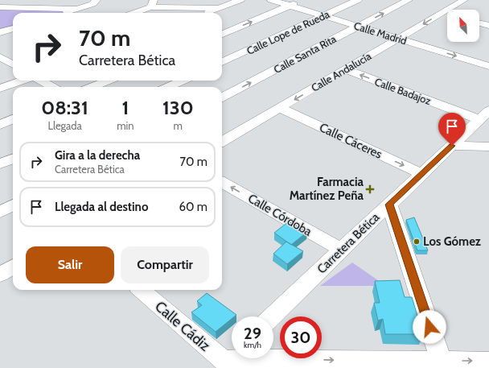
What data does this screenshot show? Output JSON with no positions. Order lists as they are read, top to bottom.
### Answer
{
  "streets": {
    "street": [
      "Calle Lope de Rueda",
      "Calle Madrid",
      "Calle Santa Rita",
      "Calle Andalucía",
      "Calle Badajoz",
      "Calle Cáceres",
      "Calle Córdoba",
      "Carretera Bética",
      "Calle Cádiz"
    ]
  },
  "crossings": [
    ["Calle Lope de Rueda", "Calle Madrid"],
    ["Calle Madrid", "Calle Santa Rita"],
    ["Calle Madrid", "Calle Andalucía"],
    ["Calle Andalucía", "Calle Badajoz"],
    ["Calle Andalucía", "Calle Cáceres"],
    ["Calle Badajoz", "Carretera Bética"],
    ["Calle Cáceres", "Carretera Bética"],
    ["Calle Córdoba", "Carretera Bética"]
  ],
  "one_way": ["Calle Badajoz", "Calle Cáceres", "Calle Córdoba"],
  "places": {
    "health": ["Farmacia Martínez Peña"],
    "other": ["Los Gómez"]
  },
  "north": "top left",
  "page": {
    "turn": ["70 m", "Carretera Bética"],
    "eta": [
      "08:31",
      "Llegada",
      "1",
      "min",
      "130",
      "m"
    ],
    "list": [
      {
        "name": "Gira a la derecha",
        "note": "Carretera Bética",
        "value": "70 m"
      },
      {
        "name": "Llegada al destino",
        "value": "60 m"
      }
    ],
    "buttons": ["Salir", "Compartir"],
    "speed": "29 km/h",
    "limit": "30"
  }
}
